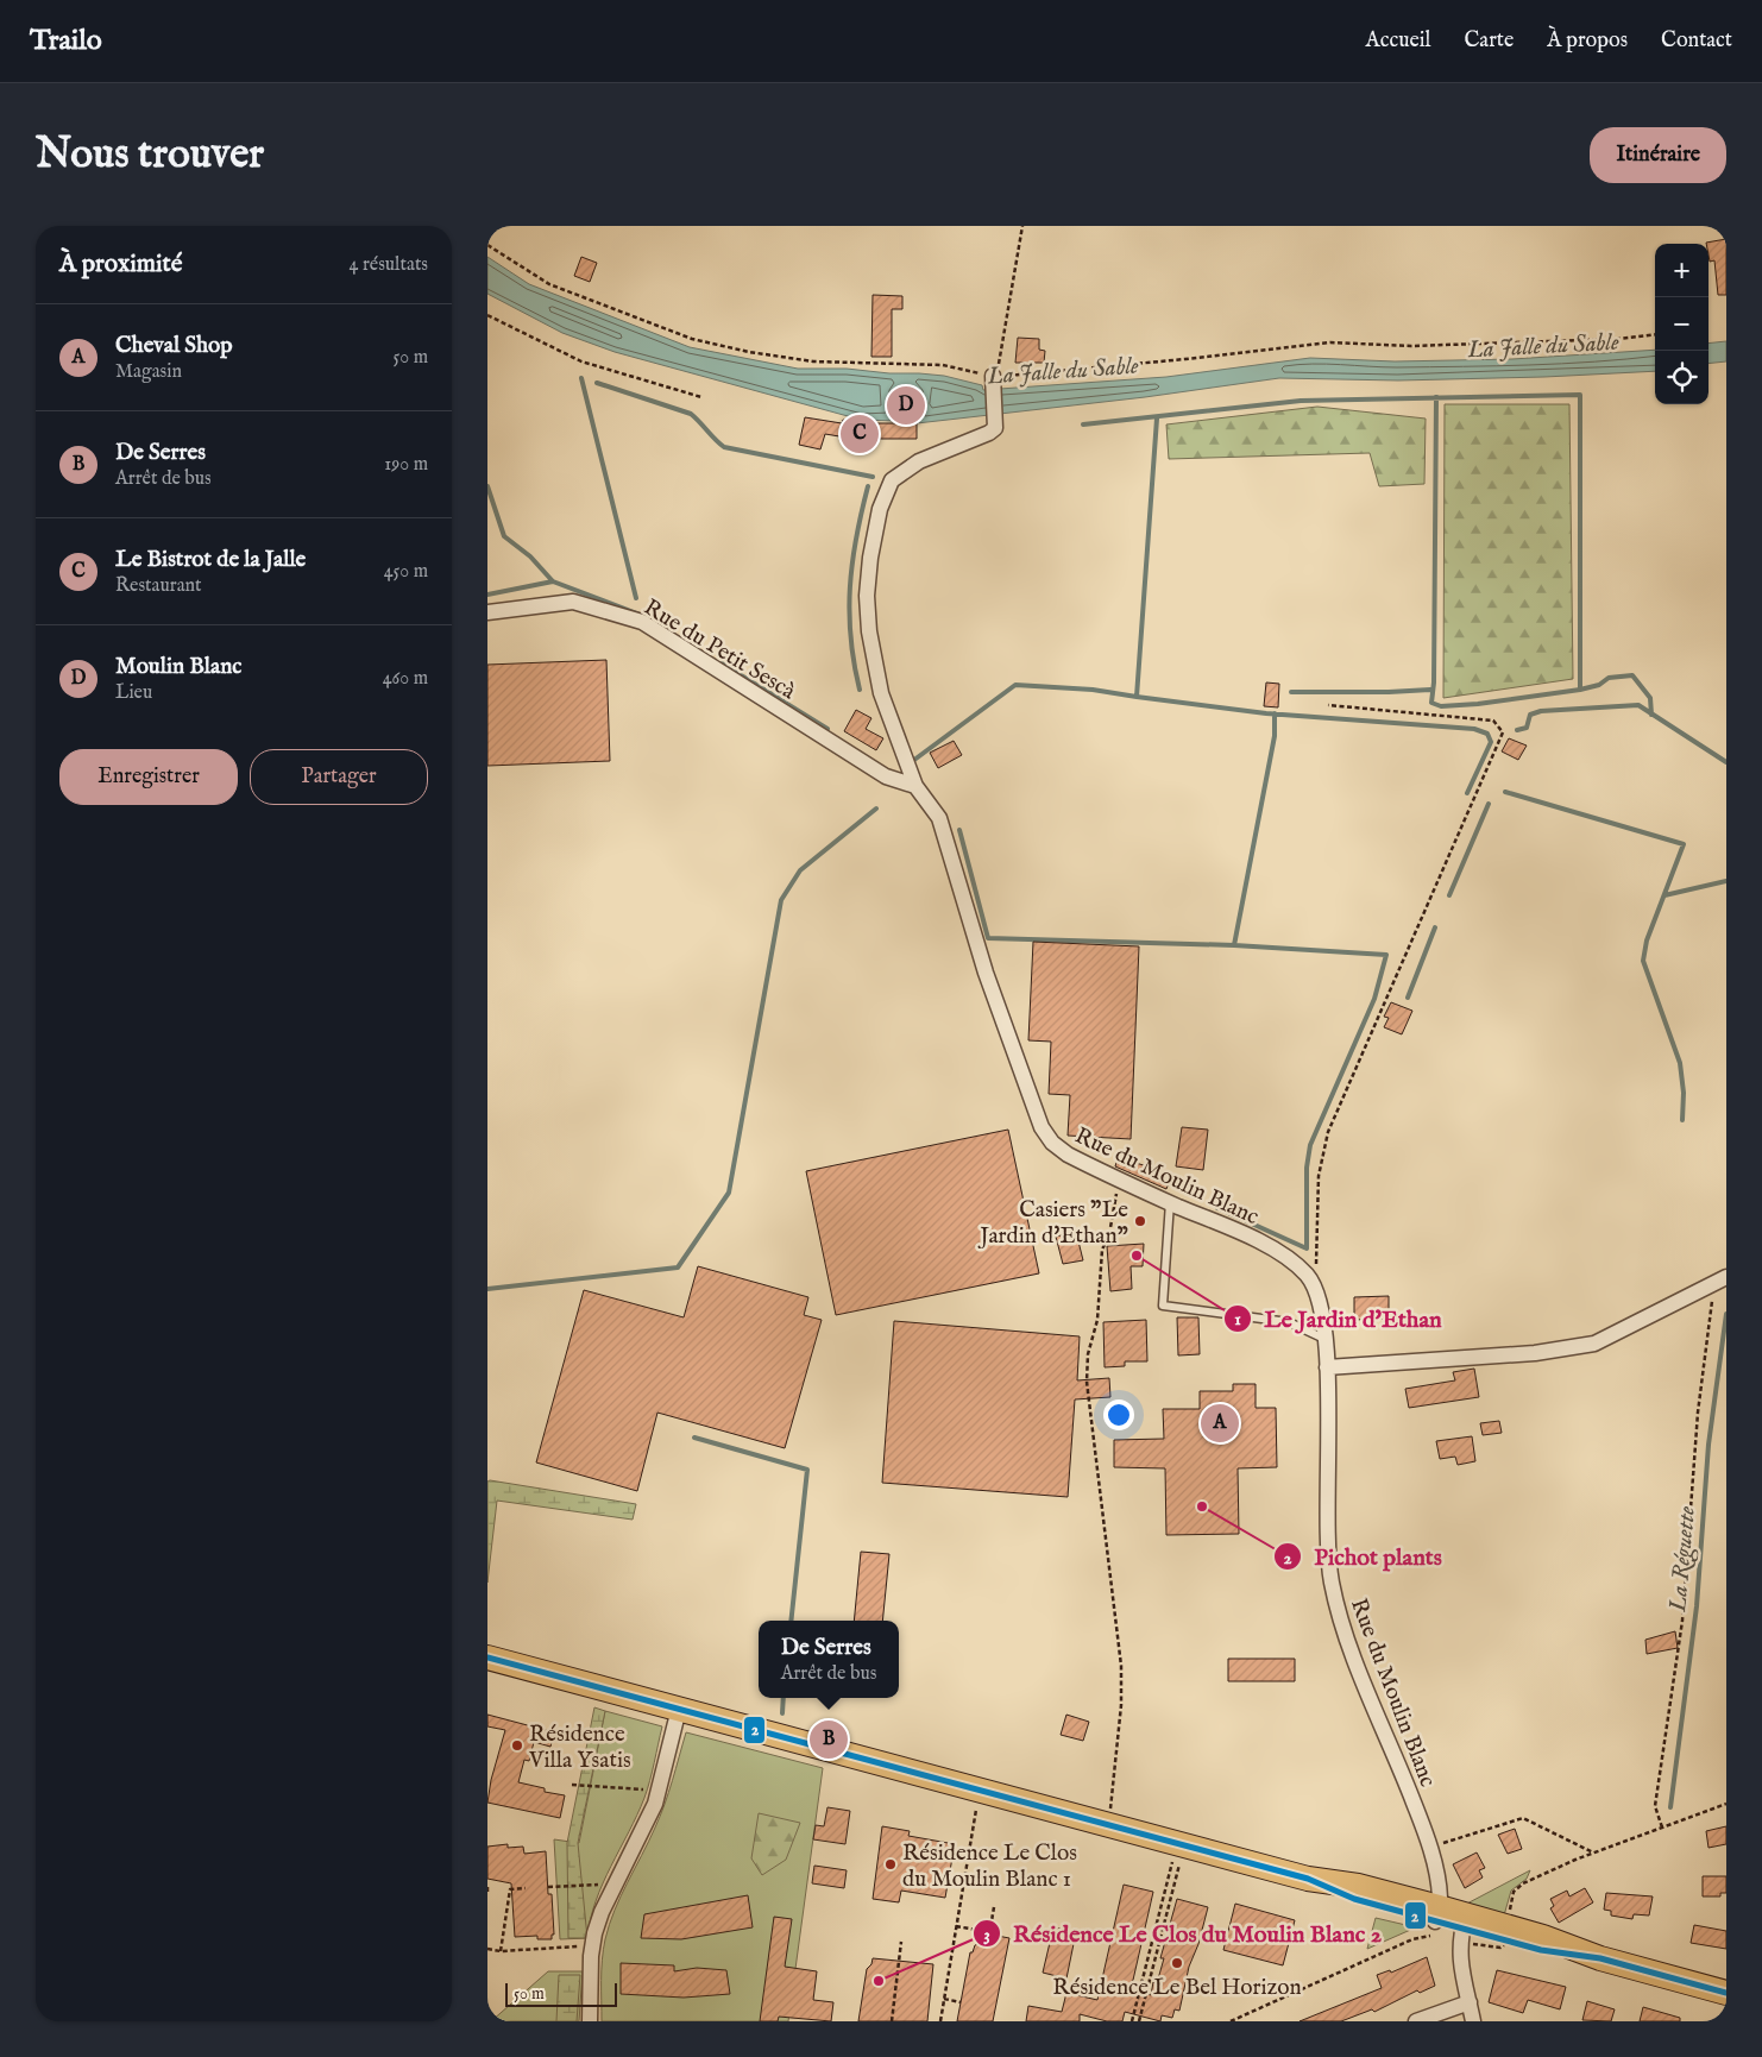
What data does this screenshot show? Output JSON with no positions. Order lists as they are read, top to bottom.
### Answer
{
  "streets": {
    "street": ["Rue du Petit Sescà", "Rue du Moulin Blanc"]
  },
  "crossings": [
    ["Rue du Petit Sescà", "Rue du Moulin Blanc"]
  ],
  "water": ["La Jalle du Sable", "La Réguette"],
  "places": [
    "Casiers \"Le Jardin d'Ethan\"",
    "Le Jardin d'Ethan",
    "Pichot plants",
    "Résidence Villa Ysatis",
    "Résidence Le Clos du Moulin Blanc 1",
    "Résidence Le Bel Horizon",
    "Résidence Le Clos du Moulin Blanc 2"
  ],
  "lines": ["transit line 2"],
  "scale_bar": "50 m",
  "page": {
    "header": "Trailo",
    "nav": [
      "Accueil",
      "Carte",
      "À propos",
      "Contact"
    ],
    "buttons": [
      "Itinéraire",
      ["Enregistrer", "Partager"]
    ],
    "title": "Nous trouver",
    "heading": ["À proximité", "4 résultats"],
    "map_buttons": ["+", "−"],
    "list": [
      {
        "mark": "A",
        "name": "Cheval Shop",
        "note": "Magasin",
        "value": "50 m"
      },
      {
        "mark": "B",
        "name": "De Serres",
        "note": "Arrêt de bus",
        "value": "190 m"
      },
      {
        "mark": "C",
        "name": "Le Bistrot de la Jalle",
        "note": "Restaurant",
        "value": "450 m"
      },
      {
        "mark": "D",
        "name": "Moulin Blanc",
        "note": "Lieu",
        "value": "460 m"
      }
    ],
    "pins": [
      "D",
      "C",
      "A",
      "B"
    ],
    "popup": ["De Serres", "Arrêt de bus"],
    "scale": "50 m"
  }
}
